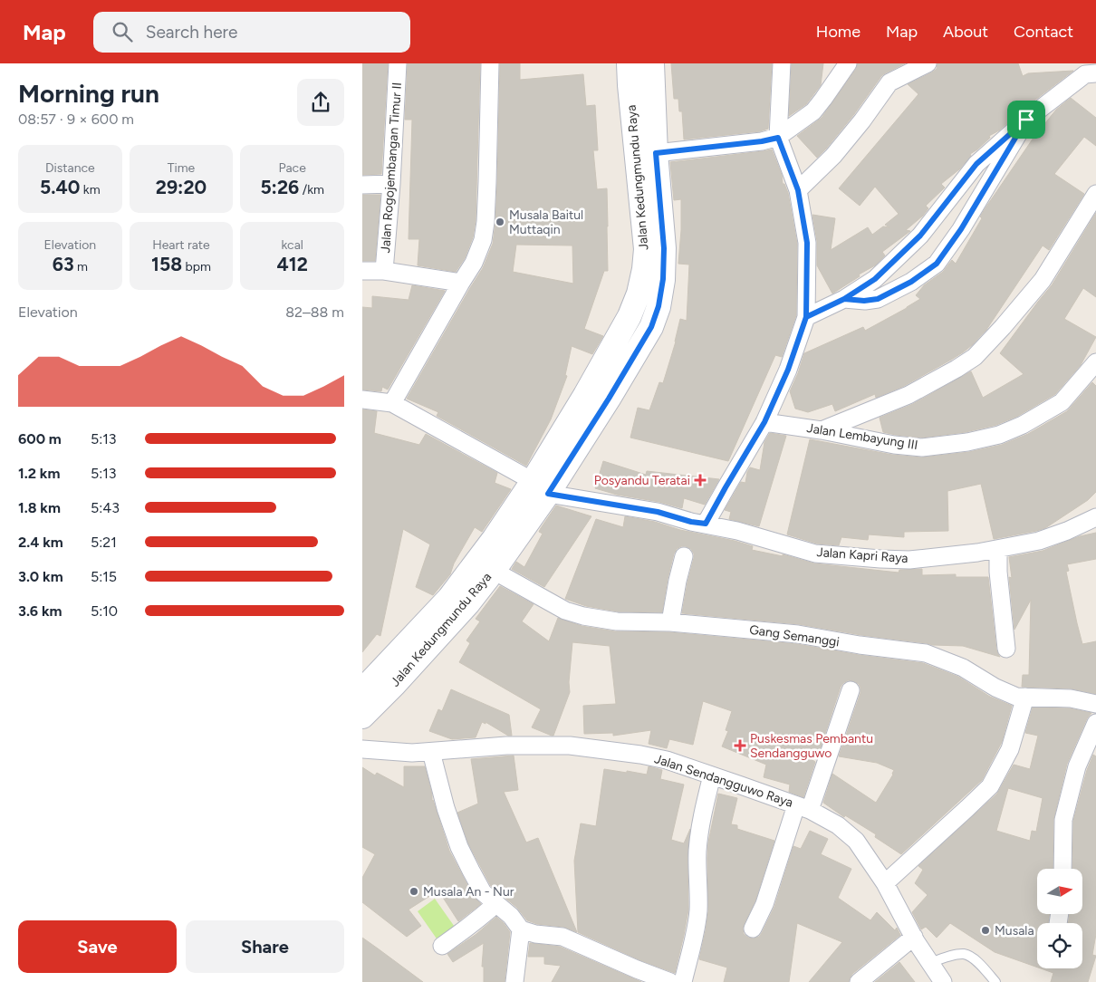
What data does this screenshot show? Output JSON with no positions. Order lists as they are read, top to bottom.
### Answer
{
  "streets": {
    "main road": ["Jalan Kedungmundu Raya"],
    "street": [
      "Jalan Rogojembangan Timur II",
      "Jalan Lembayung III",
      "Jalan Kapri Raya",
      "Gang Semanggi",
      "Jalan Sendangguwo Raya"
    ]
  },
  "crossings": [
    ["Jalan Kedungmundu Raya", "Jalan Kapri Raya"],
    ["Jalan Kedungmundu Raya", "Gang Semanggi"]
  ],
  "places": {
    "other": ["Musala Baitul Muttaqin", "Musala An - Nur", "Musala"],
    "health": ["Posyandu Teratai", "Puskesmas Pembantu Sendangguwo"]
  },
  "north": "right",
  "page": {
    "header": "Map",
    "search": "Search here",
    "nav": [
      "Home",
      "Map",
      "About",
      "Contact"
    ],
    "heading": ["Morning run", "08:57 · 9 × 600 m"],
    "stats": [
      ["Distance", "5.40 km"],
      ["Time", "29:20"],
      ["Pace", "5:26 /km"],
      ["Elevation", "63 m"],
      ["Heart rate", "158 bpm"],
      ["kcal", "412"]
    ],
    "chart": ["Elevation", "82–88 m"],
    "list": [
      {
        "name": "600 m",
        "note": "5:13"
      },
      {
        "name": "1.2 km",
        "note": "5:13"
      },
      {
        "name": "1.8 km",
        "note": "5:43"
      },
      {
        "name": "2.4 km",
        "note": "5:21"
      },
      {
        "name": "3.0 km",
        "note": "5:15"
      },
      {
        "name": "3.6 km",
        "note": "5:10"
      }
    ],
    "buttons": ["Save", "Share"]
  }
}
